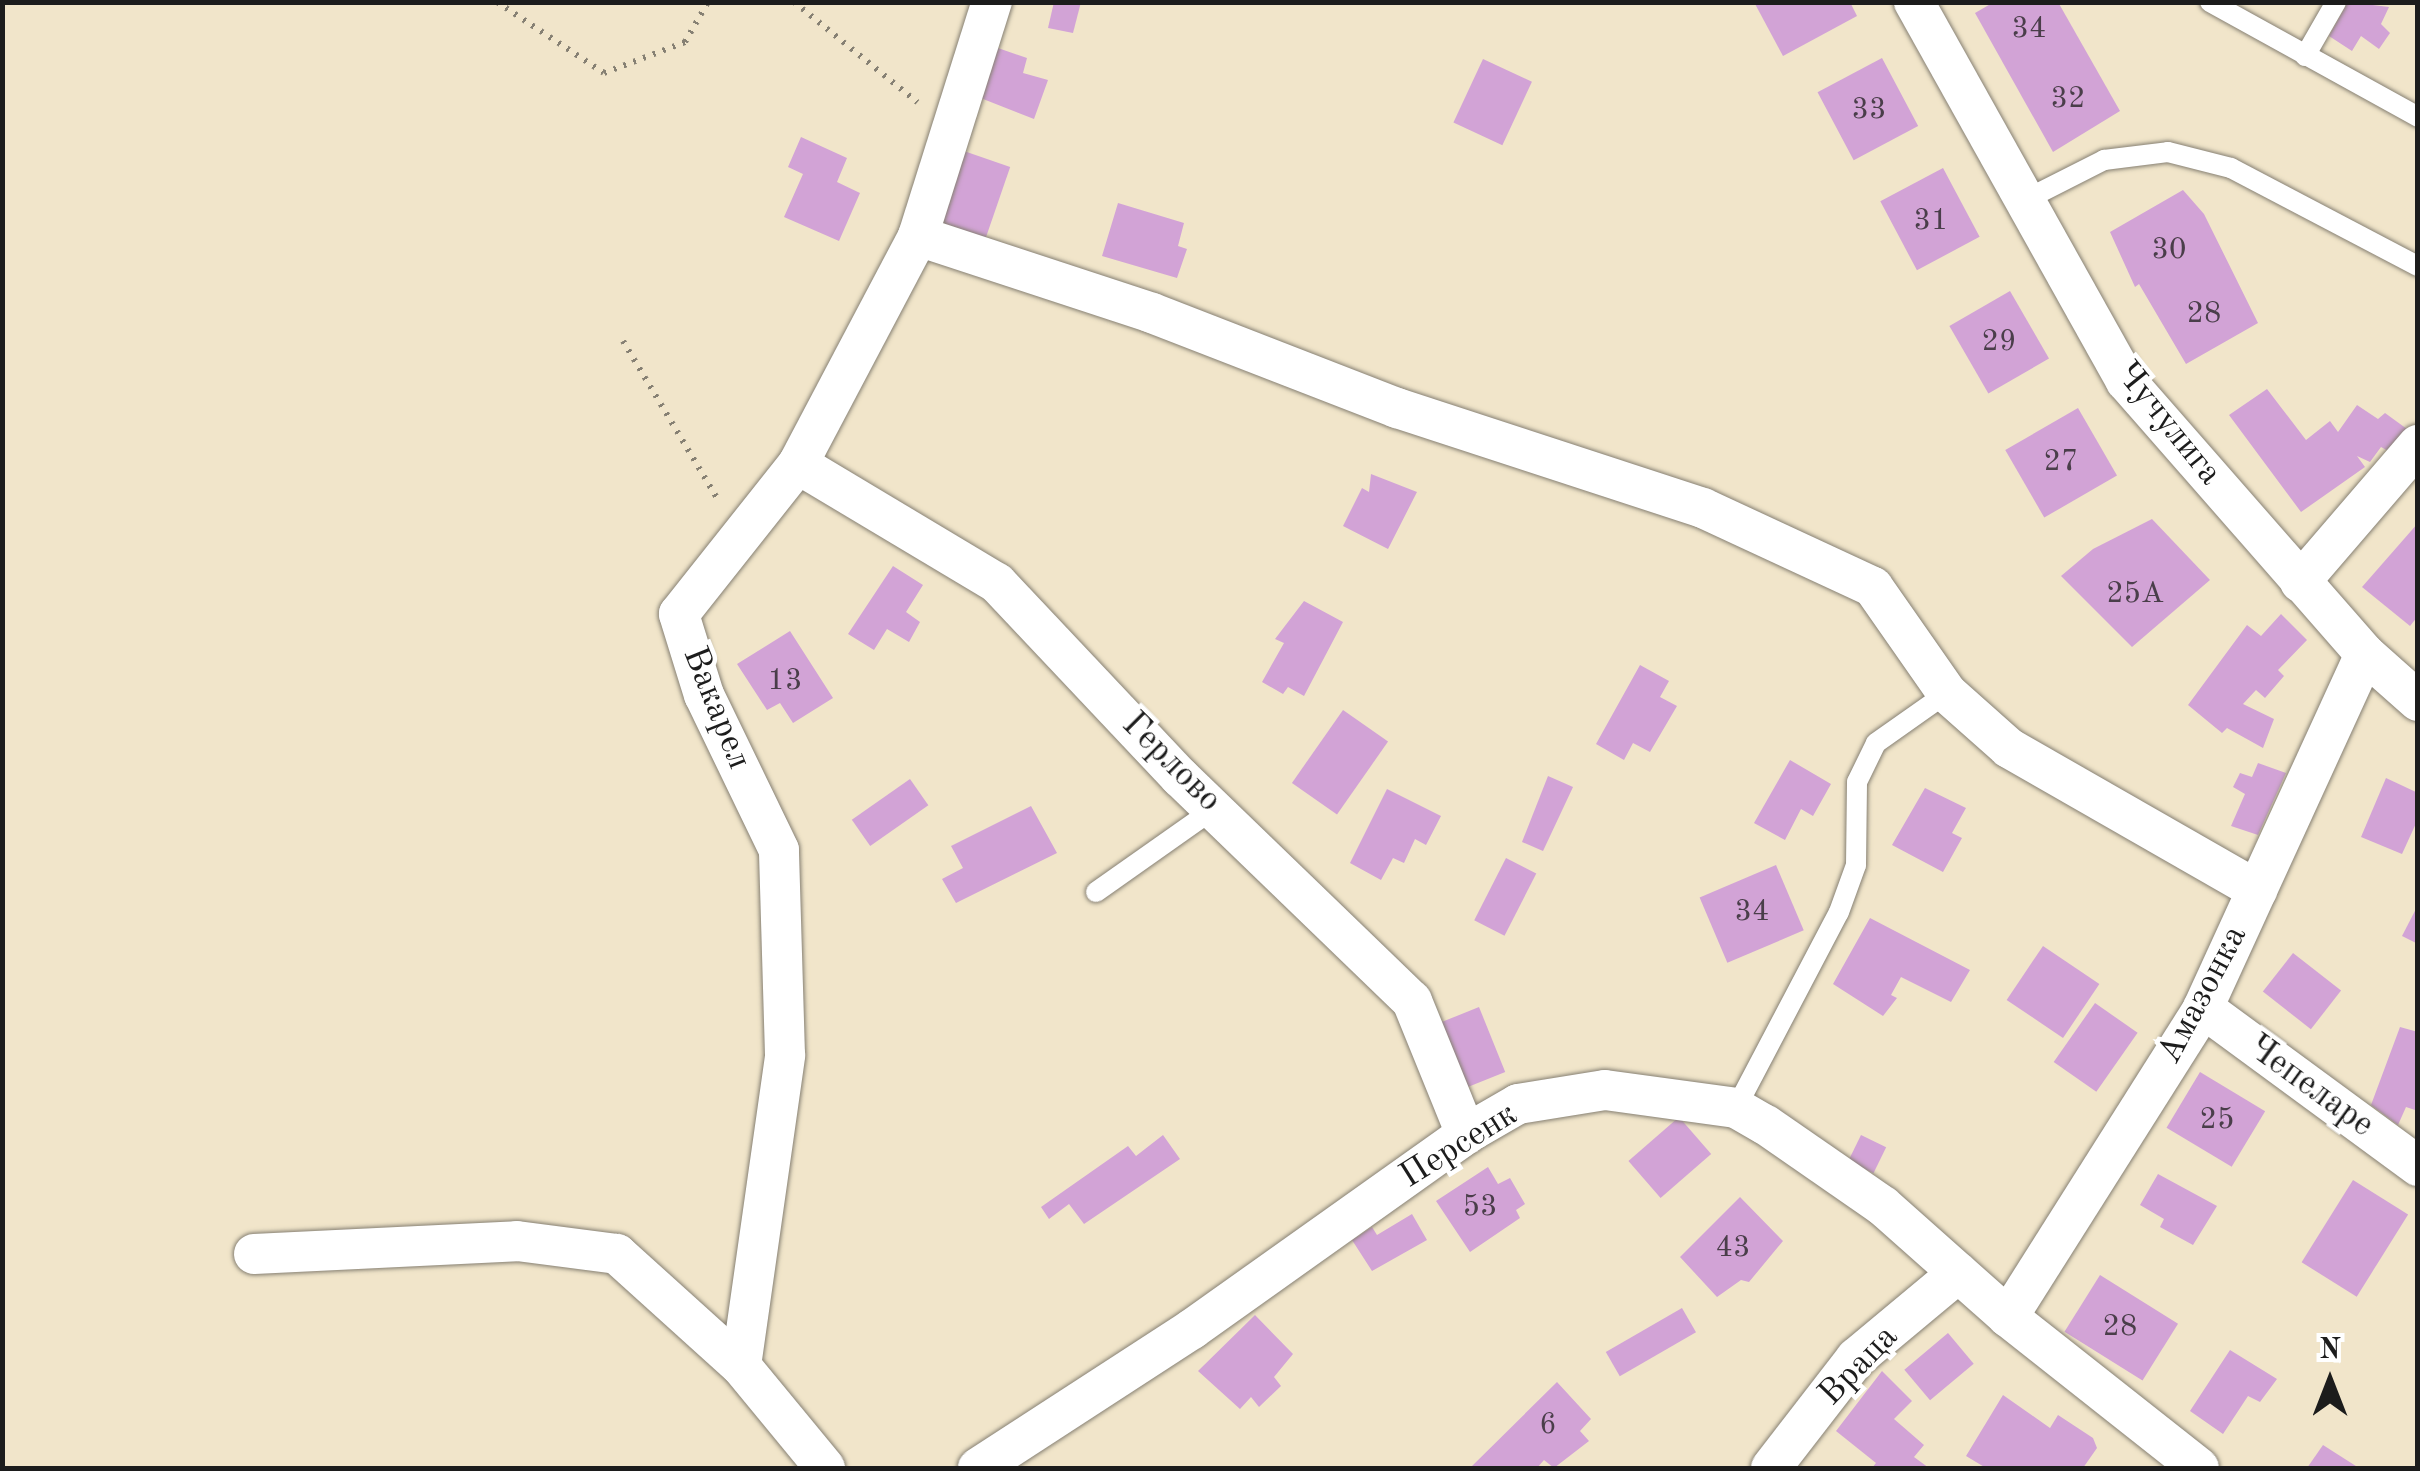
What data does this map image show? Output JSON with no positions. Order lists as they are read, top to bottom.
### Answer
{
  "streets": {
    "street": [
      "Чучулига",
      "Вакарел",
      "Герлово",
      "Амазонка",
      "Чепеларе",
      "Персенк",
      "Враца"
    ]
  },
  "crossings": [
    ["Чучулига", "Амазонка"],
    ["Вакарел", "Герлово"],
    ["Герлово", "Персенк"],
    ["Амазонка", "Чепеларе"],
    ["Амазонка", "Персенк"],
    ["Персенк", "Враца"]
  ],
  "house_numbers": [
    "34",
    "32",
    "33",
    "31",
    "30",
    "28",
    "29",
    "27",
    "25А",
    "13",
    "34",
    "25",
    "53",
    "43",
    "28",
    "6"
  ],
  "north": "top"
}
